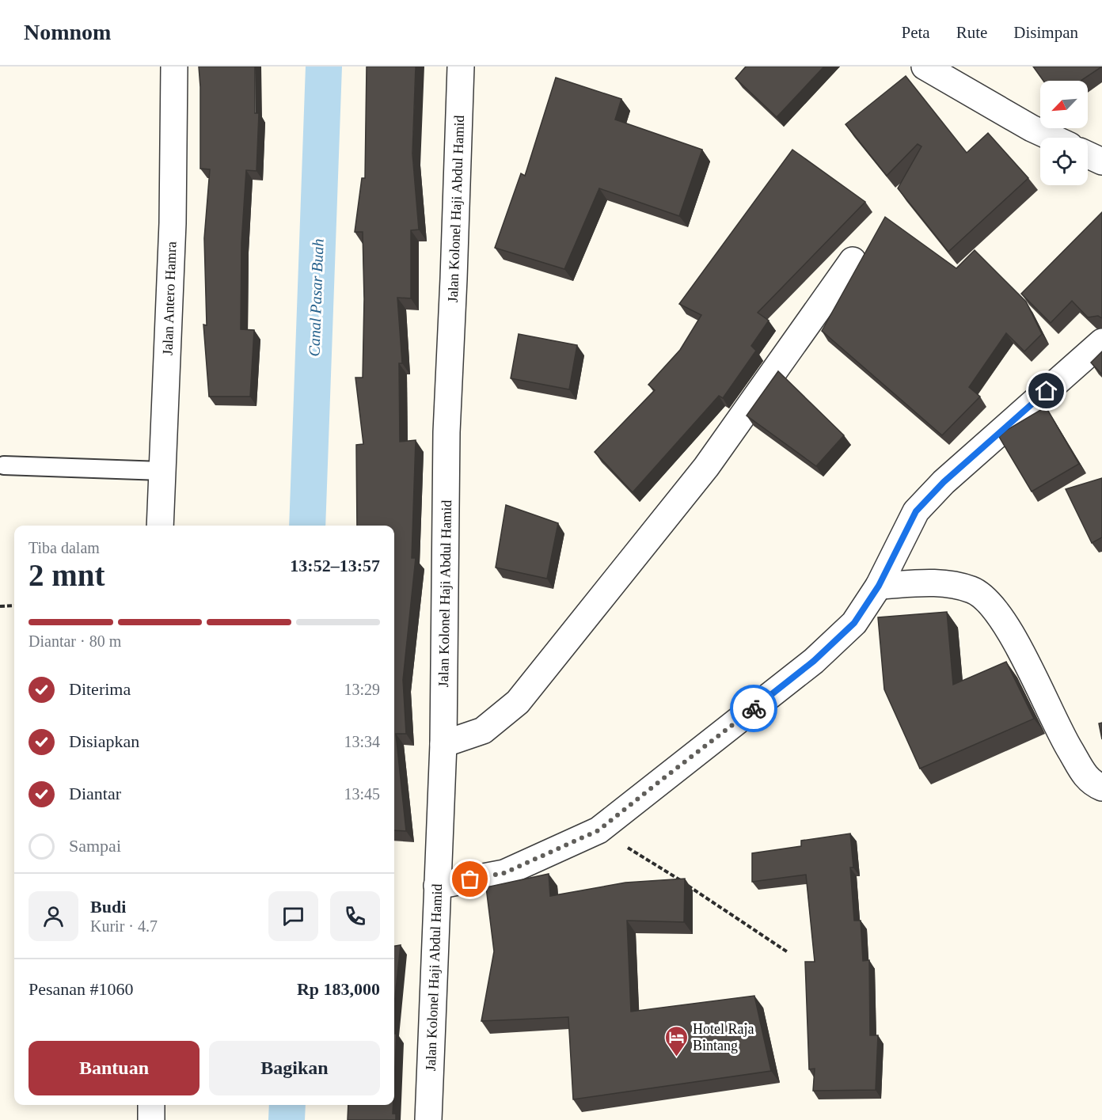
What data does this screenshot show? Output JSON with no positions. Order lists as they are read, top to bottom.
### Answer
{
  "streets": {
    "street": ["Jalan Kolonel Haji Abdul Hamid", "Jalan Antero Hamra"]
  },
  "water": ["Canal Pasar Buah"],
  "places": {
    "hotel": ["Hotel Raja Bintang"]
  },
  "north": "bottom left",
  "page": {
    "header": "Nomnom",
    "nav": ["Peta", "Rute", "Disimpan"],
    "heading": ["2 mnt", "Tiba dalam", "13:52–13:57"],
    "panel": [
      "Budi",
      "Kurir · 4.7",
      "Pesanan #1060",
      "Rp 183,000"
    ],
    "bar": "Diantar · 80 m",
    "list": [
      ["Diterima", "13:29"],
      ["Disiapkan", "13:34"],
      ["Diantar", "13:45"],
      "Sampai"
    ],
    "buttons": ["Bantuan", "Bagikan"]
  }
}
